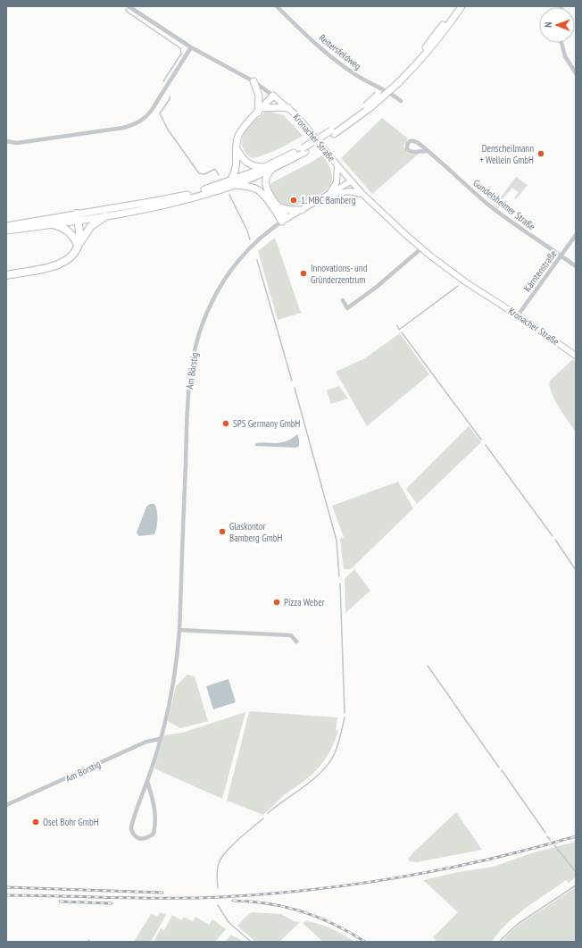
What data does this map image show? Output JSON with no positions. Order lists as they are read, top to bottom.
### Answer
{
  "streets": {
    "street": [
      "Reitersfeldweg",
      "Kronacher Straße",
      "Gundelsheimer Straße",
      "Kärntenstraße",
      "Am Börstig"
    ]
  },
  "crossings": [
    ["Kronacher Straße", "Kärntenstraße"],
    ["Kronacher Straße", "Am Börstig"],
    ["Gundelsheimer Straße", "Kärntenstraße"]
  ],
  "places": [
    "Denscheilmann + Wellein GmbH",
    "1. MBC Bamberg",
    "Innovations- und Gründerzentrum",
    "SPS Germany GmbH",
    "Glaskontor Bamberg GmbH",
    "Pizza Weber",
    "Osel Bohr GmbH"
  ],
  "north": "left"
}
